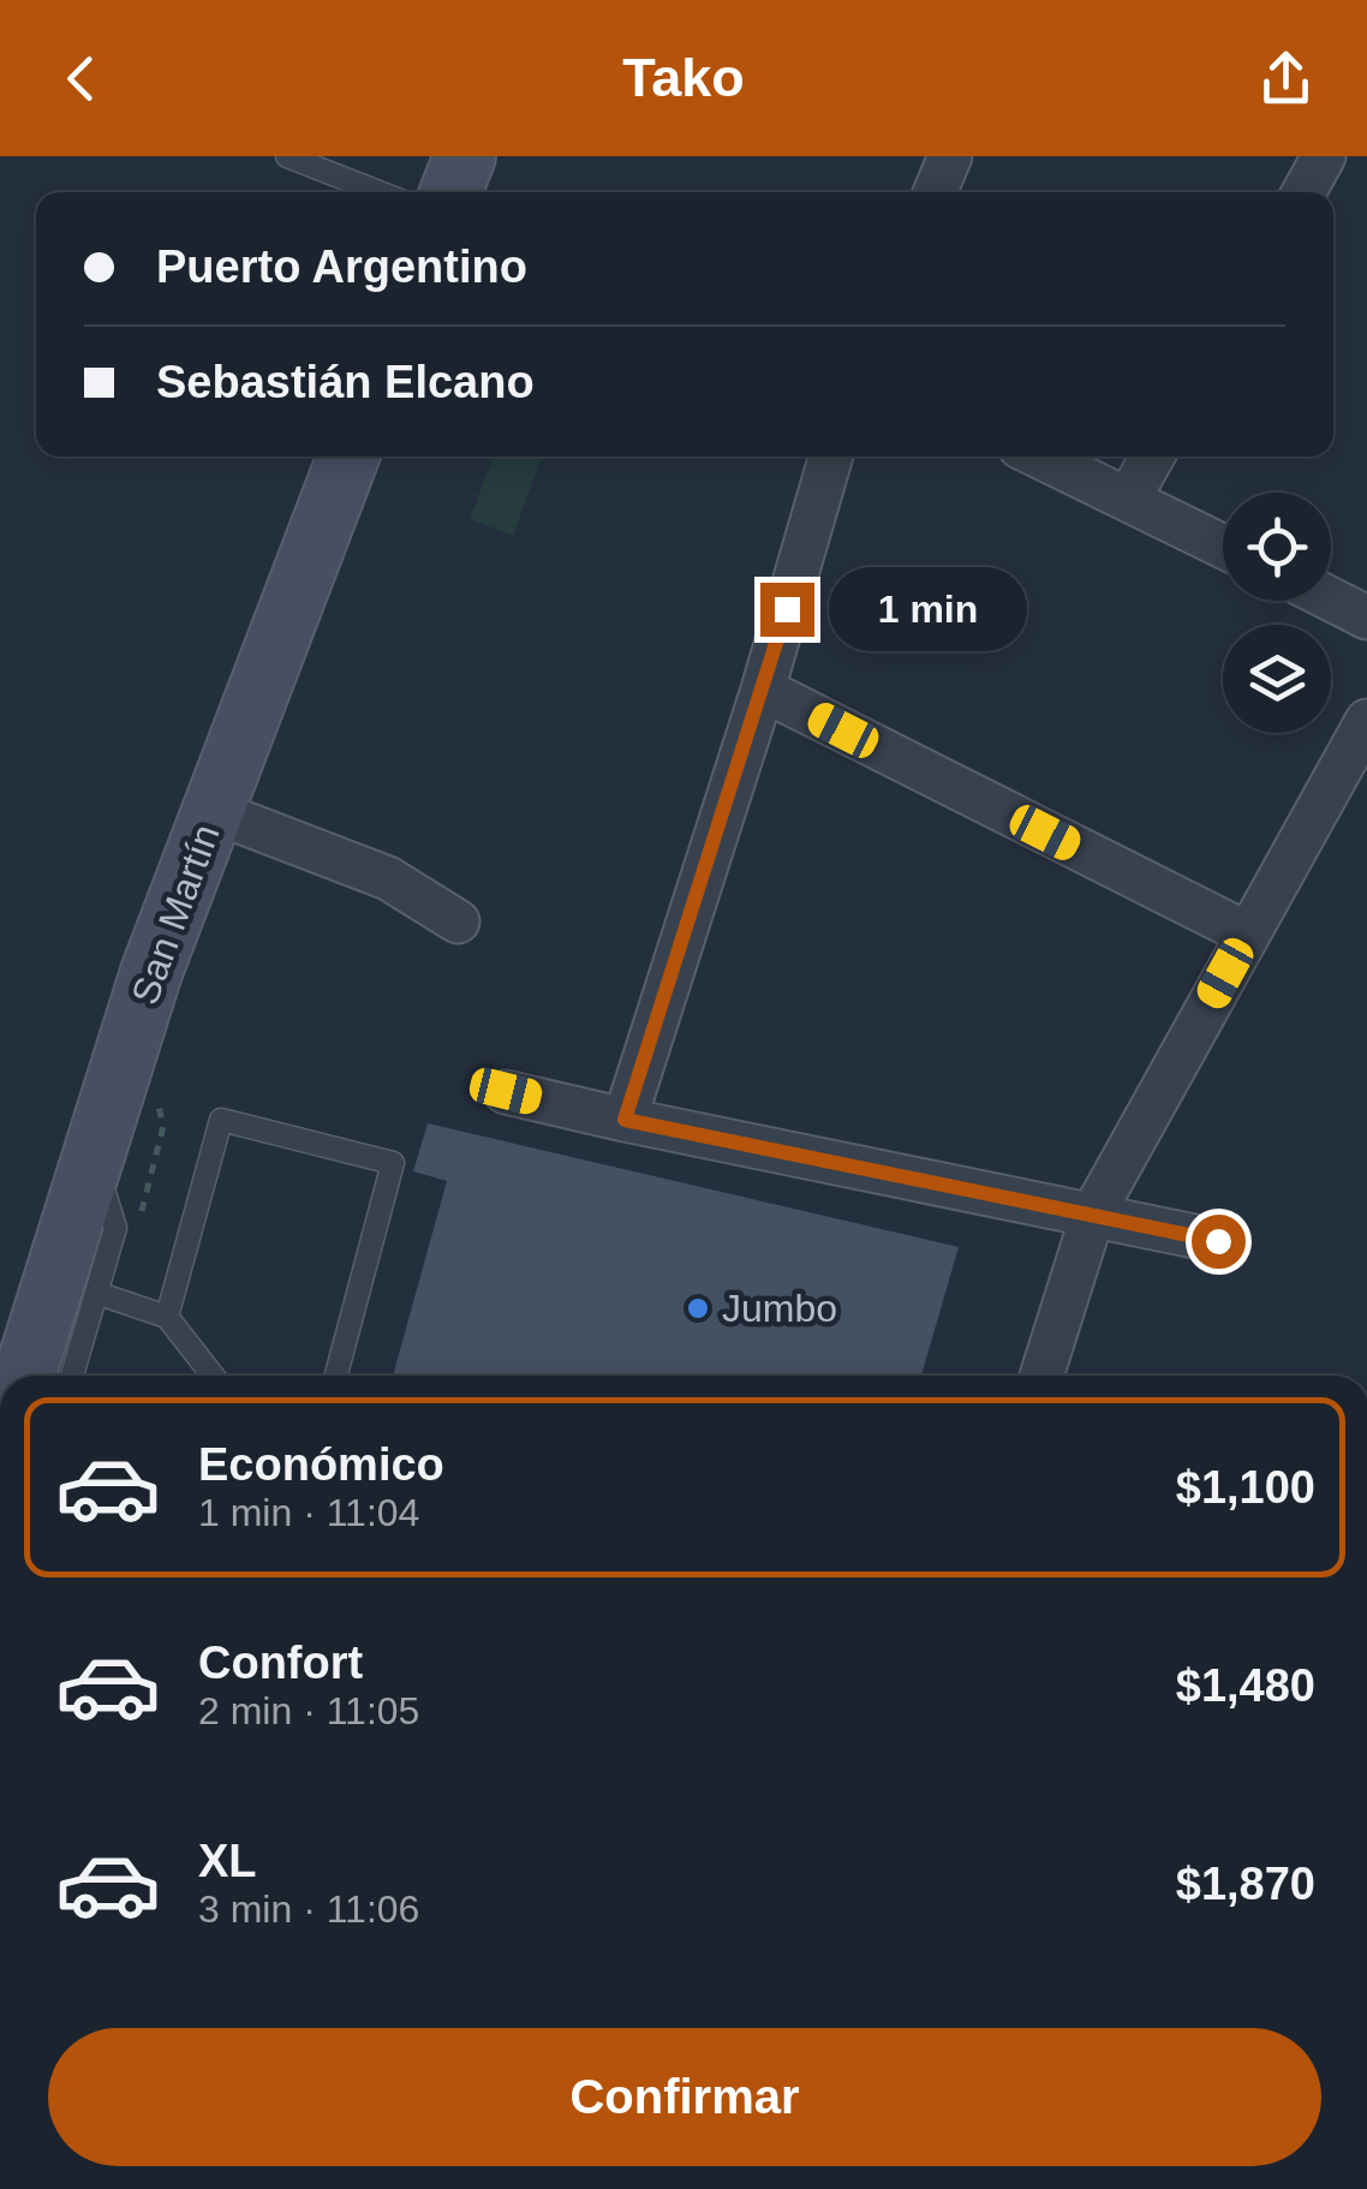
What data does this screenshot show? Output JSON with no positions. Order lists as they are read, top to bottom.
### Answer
{
  "streets": {
    "main road": ["San Martín"]
  },
  "places": ["Jumbo"],
  "page": {
    "header": "Tako",
    "banner": ["Puerto Argentino", "Sebastián Elcano"],
    "bubble": "1 min",
    "list": [
      {
        "name": "Económico",
        "note": "1 min · 11:04",
        "value": "$1,100"
      },
      {
        "name": "Confort",
        "note": "2 min · 11:05",
        "value": "$1,480"
      },
      {
        "name": "XL",
        "note": "3 min · 11:06",
        "value": "$1,870"
      }
    ],
    "buttons": "Confirmar"
  }
}
